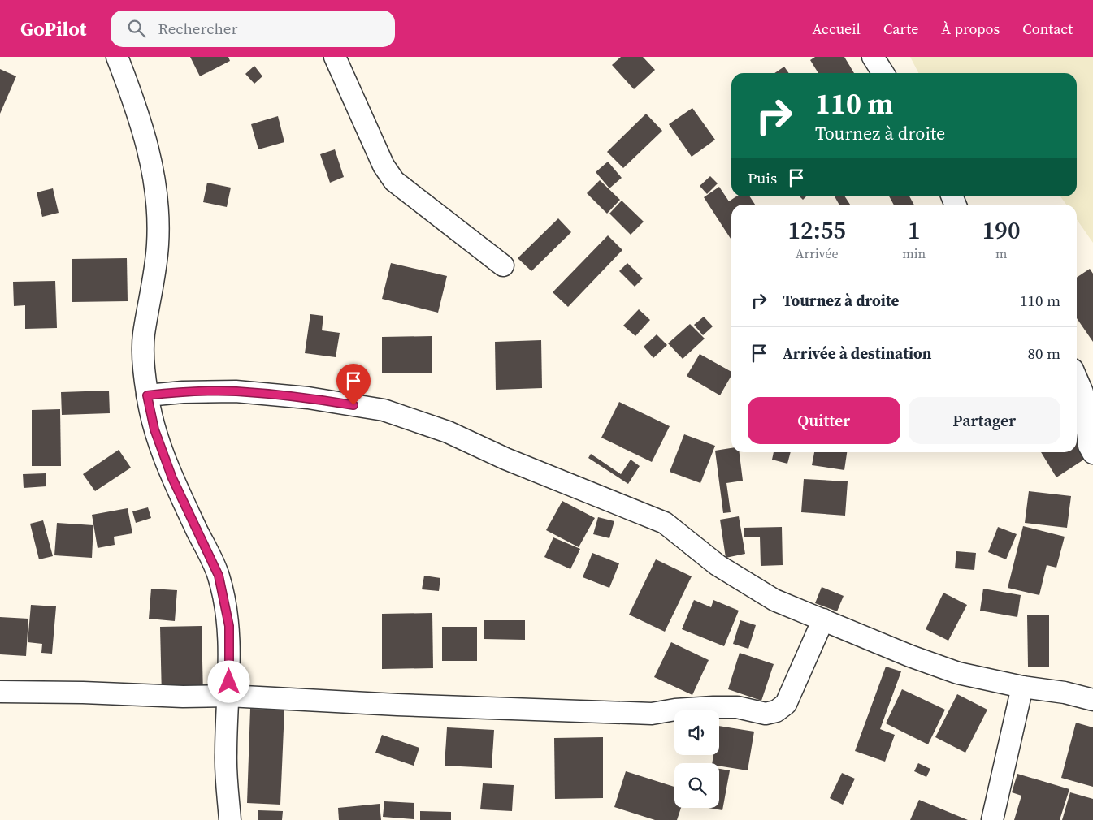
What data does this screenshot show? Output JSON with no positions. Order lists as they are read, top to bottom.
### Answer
{
  "page": {
    "header": "GoPilot",
    "search": "Rechercher",
    "nav": [
      "Accueil",
      "Carte",
      "À propos",
      "Contact"
    ],
    "turn": ["110 m", "Tournez à droite"],
    "then": "Puis",
    "eta": [
      "12:55",
      "Arrivée",
      "1",
      "min",
      "190",
      "m"
    ],
    "list": [
      {
        "name": "Tournez à droite",
        "value": "110 m"
      },
      {
        "name": "Arrivée à destination",
        "value": "80 m"
      }
    ],
    "buttons": ["Quitter", "Partager"]
  }
}
